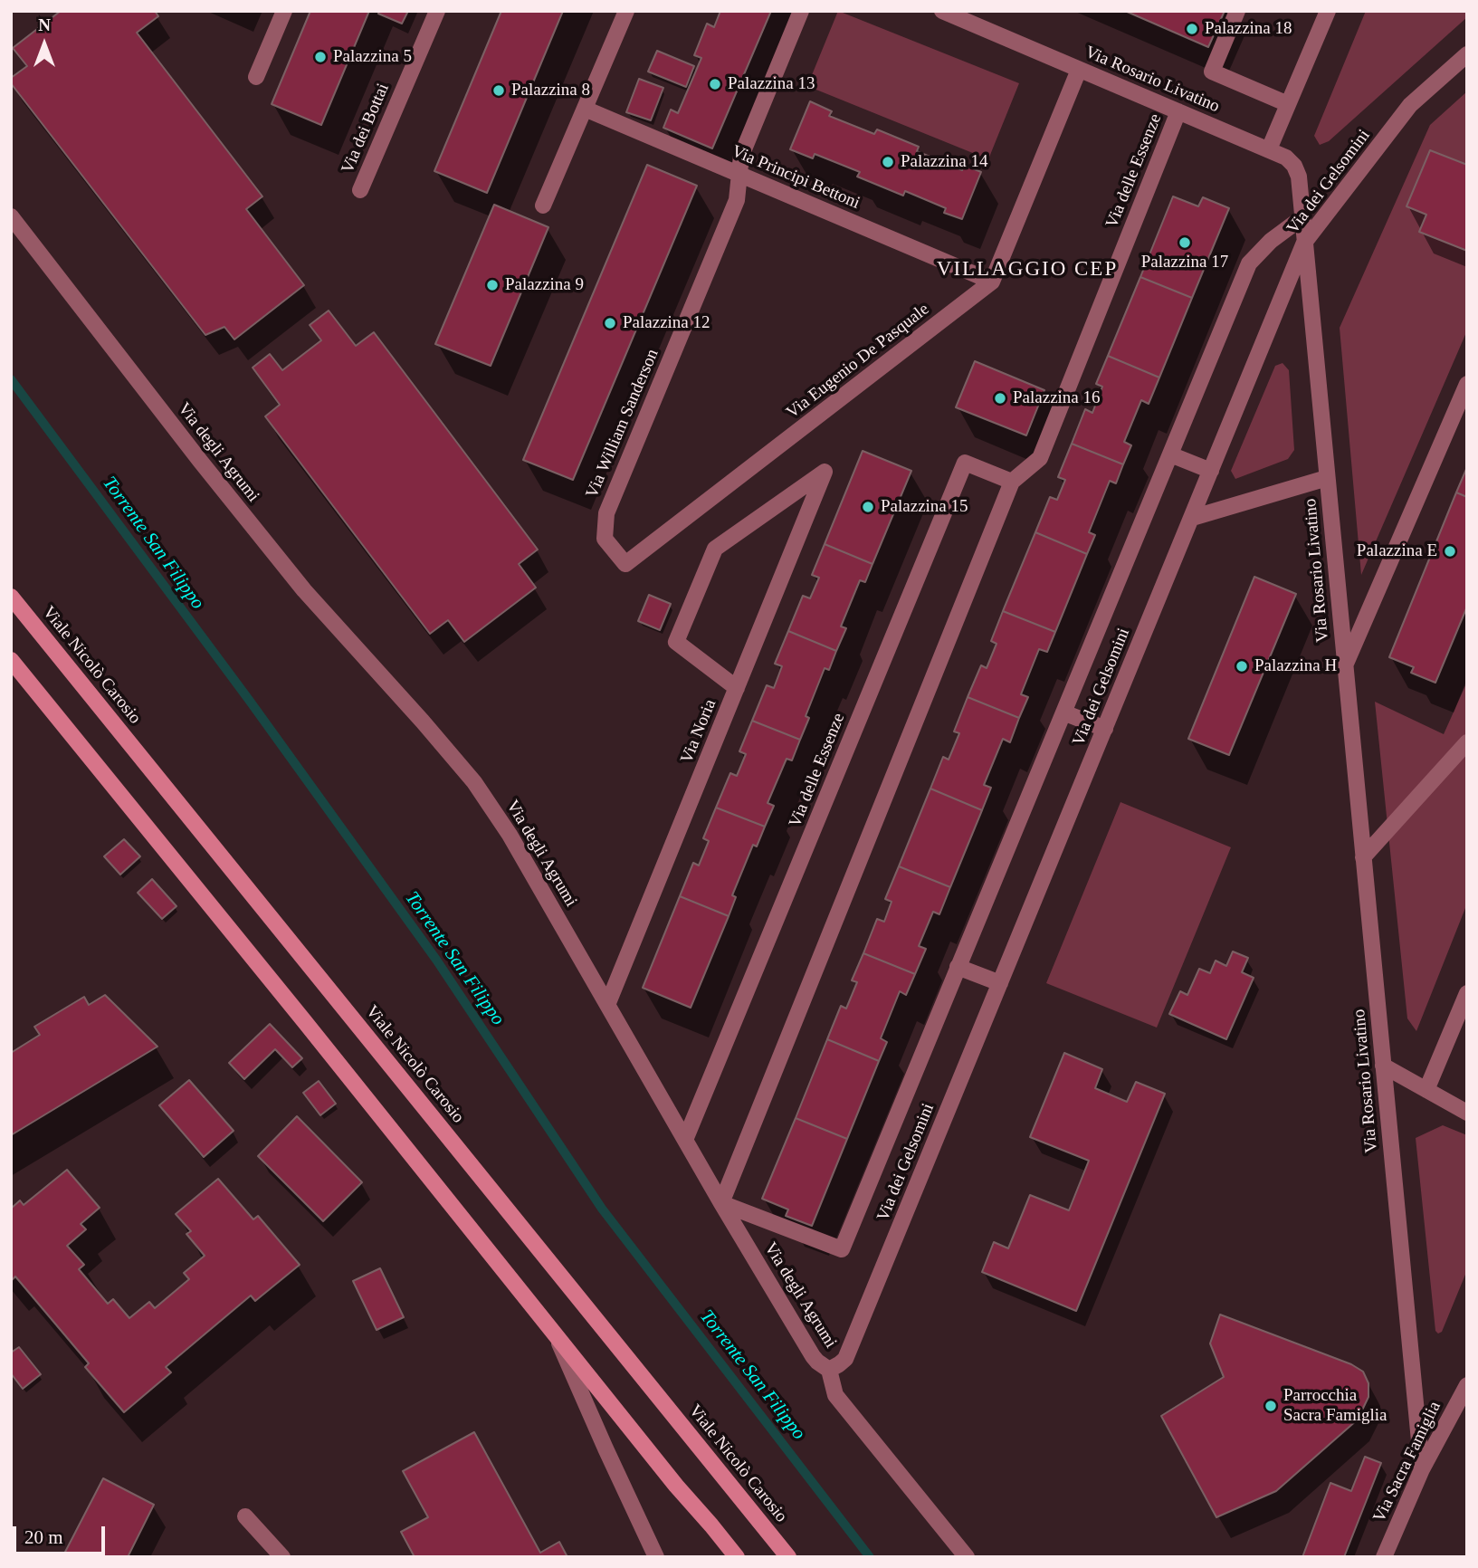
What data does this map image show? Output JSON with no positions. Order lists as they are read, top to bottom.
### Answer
{
  "streets": {
    "main road": ["Viale Nicolò Carosio"],
    "street": [
      "Via Rosario Livatino",
      "Via dei Bottai",
      "Via delle Essenze",
      "Via Principi Bettoni",
      "Via dei Gelsomini",
      "Via Eugenio De Pasquale",
      "Via William Sanderson",
      "Via degli Agrumi",
      "Via Noria",
      "Via Sacra Famiglia"
    ]
  },
  "crossings": [
    ["Via Rosario Livatino", "Via delle Essenze"],
    ["Via Rosario Livatino", "Via dei Gelsomini"],
    ["Via Rosario Livatino", "Via Sacra Famiglia"],
    ["Via delle Essenze", "Via dei Gelsomini"],
    ["Via delle Essenze", "Via degli Agrumi"],
    ["Via Principi Bettoni", "Via Eugenio De Pasquale"],
    ["Via Principi Bettoni", "Via William Sanderson"],
    ["Via dei Gelsomini", "Via degli Agrumi"],
    ["Via Eugenio De Pasquale", "Via William Sanderson"],
    ["Via degli Agrumi", "Via Noria"]
  ],
  "districts": ["VILLAGGIO CEP"],
  "water": ["Torrente San Filippo"],
  "places": [
    "Palazzina 18",
    "Palazzina 5",
    "Palazzina 13",
    "Palazzina 8",
    "Palazzina 14",
    "Palazzina 17",
    "Palazzina 9",
    "Palazzina 12",
    "Palazzina 16",
    "Palazzina 15",
    "Palazzina E",
    "Palazzina H",
    "Parrocchia Sacra Famiglia"
  ],
  "scale_bar": "20 m",
  "north": "top"
}
